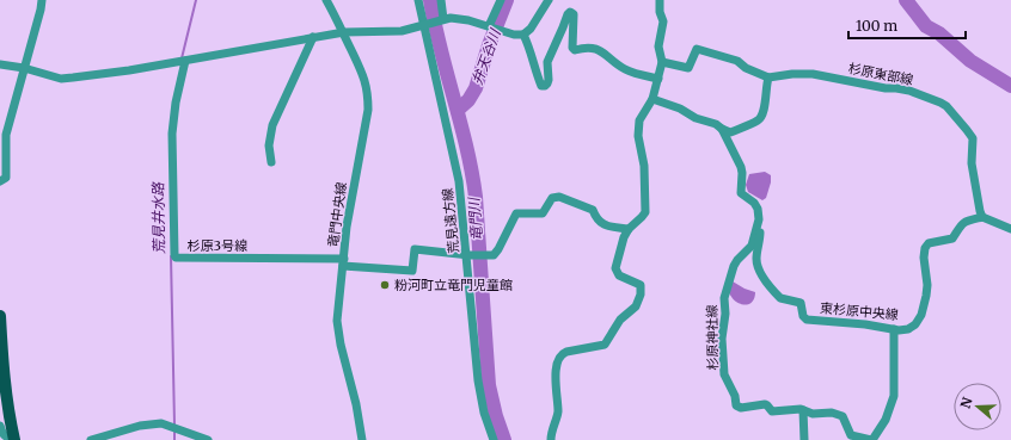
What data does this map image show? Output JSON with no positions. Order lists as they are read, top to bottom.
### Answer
{
  "streets": {
    "street": [
      "杉原東部線",
      "竜門中央線",
      "荒見遠方線",
      "杉原3号線",
      "東杉原中央線",
      "杉原神社線"
    ]
  },
  "crossings": [
    ["杉原東部線", "東杉原中央線"],
    ["竜門中央線", "杉原3号線"],
    ["東杉原中央線", "杉原神社線"]
  ],
  "water": ["弁天谷川", "荒見井水路", "竜門川"],
  "places": ["粉河町立竜門児童館"],
  "scale_bar": "100 m",
  "north": "left"
}
